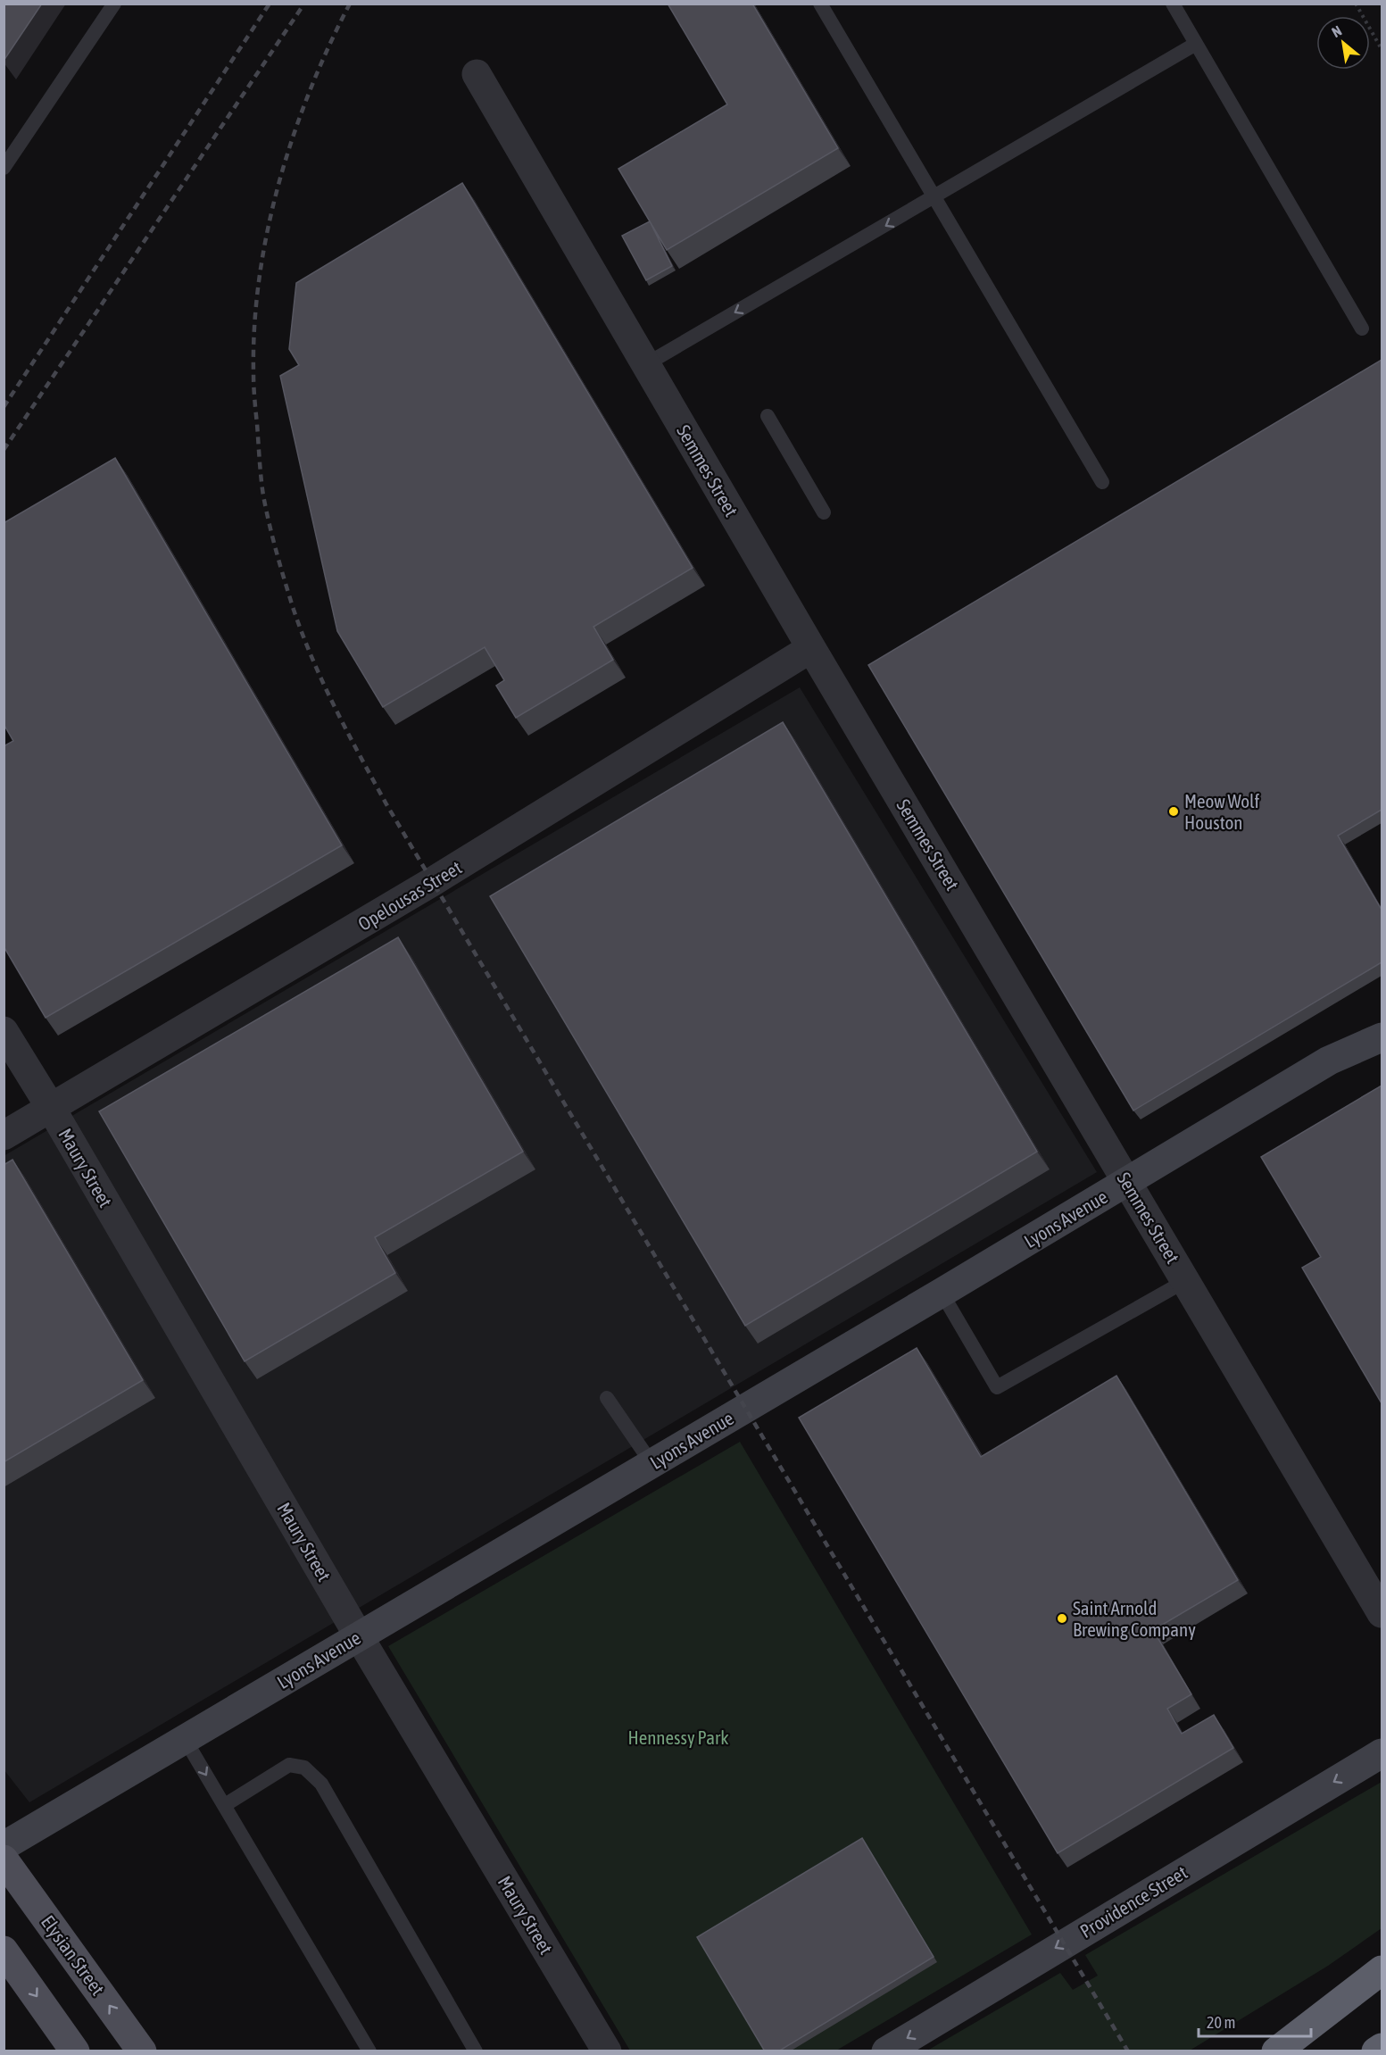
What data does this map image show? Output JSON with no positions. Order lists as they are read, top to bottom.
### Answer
{
  "streets": {
    "main road": ["Elysian Street"],
    "street": [
      "Semmes Street",
      "Opelousas Street",
      "Maury Street",
      "Lyons Avenue",
      "Providence Street"
    ]
  },
  "crossings": [
    ["Semmes Street", "Opelousas Street"],
    ["Semmes Street", "Lyons Avenue"],
    ["Opelousas Street", "Maury Street"],
    ["Maury Street", "Lyons Avenue"]
  ],
  "one_way": ["Providence Street"],
  "parks": ["Hennessy Park"],
  "places": ["Meow Wolf Houston", "Saint Arnold Brewing Company"],
  "scale_bar": "20 m",
  "north": "top left"
}
